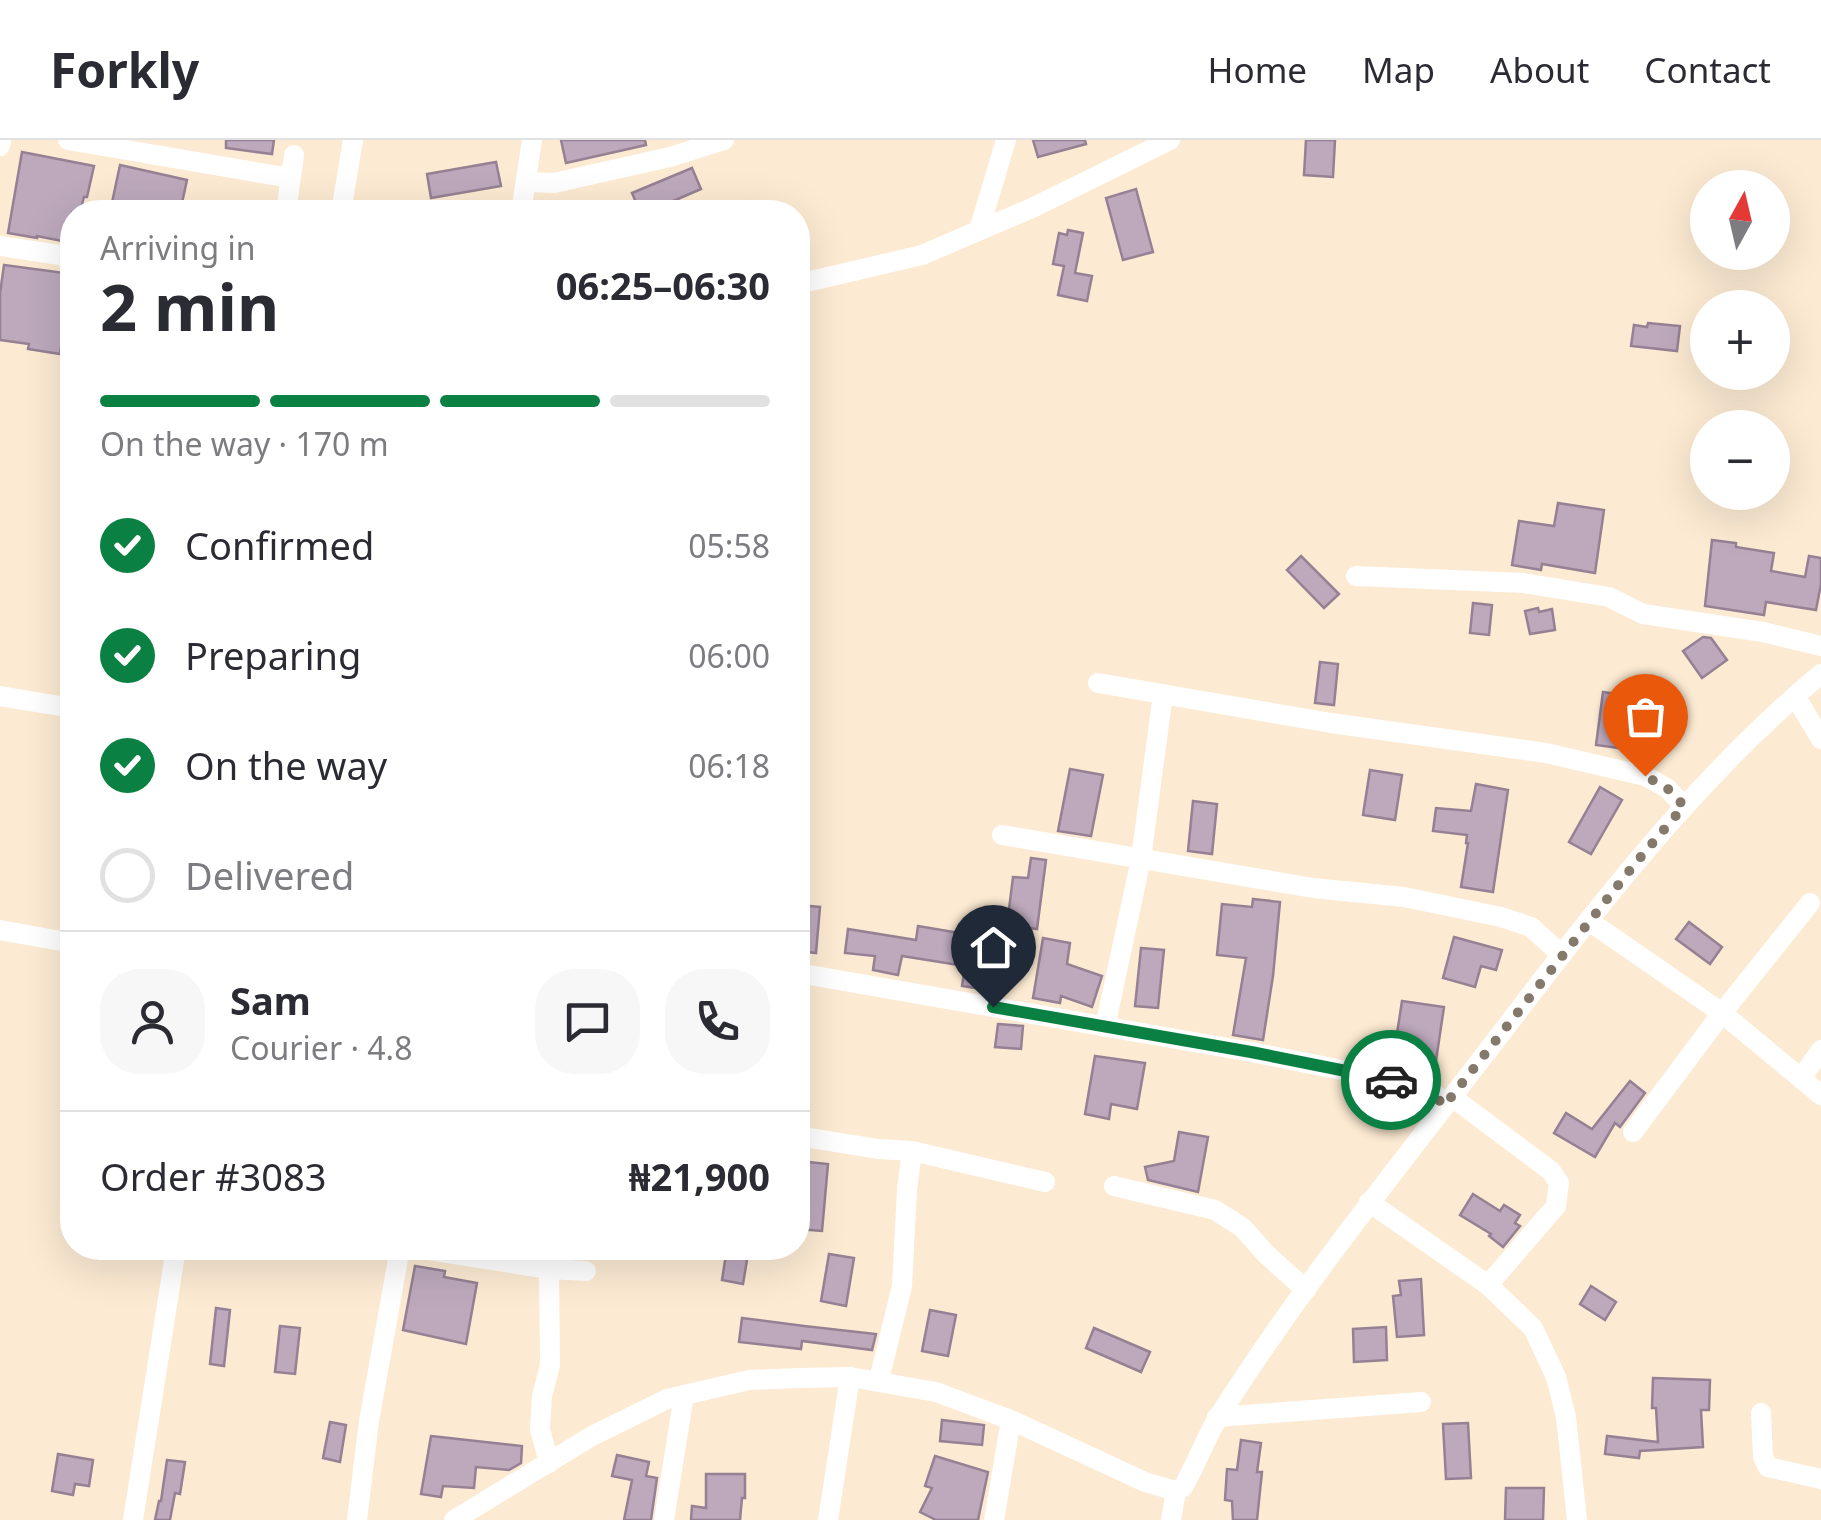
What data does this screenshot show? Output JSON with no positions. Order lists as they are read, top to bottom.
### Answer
{
  "north": "top",
  "page": {
    "header": "Forkly",
    "nav": [
      "Home",
      "Map",
      "About",
      "Contact"
    ],
    "map_buttons": ["+", "−"],
    "heading": ["2 min", "Arriving in", "06:25–06:30"],
    "panel": [
      "Sam",
      "Courier · 4.8",
      "Order #3083",
      "₦21,900"
    ],
    "bar": "On the way · 170 m",
    "list": [
      ["Confirmed", "05:58"],
      ["Preparing", "06:00"],
      ["On the way", "06:18"],
      "Delivered"
    ]
  }
}
